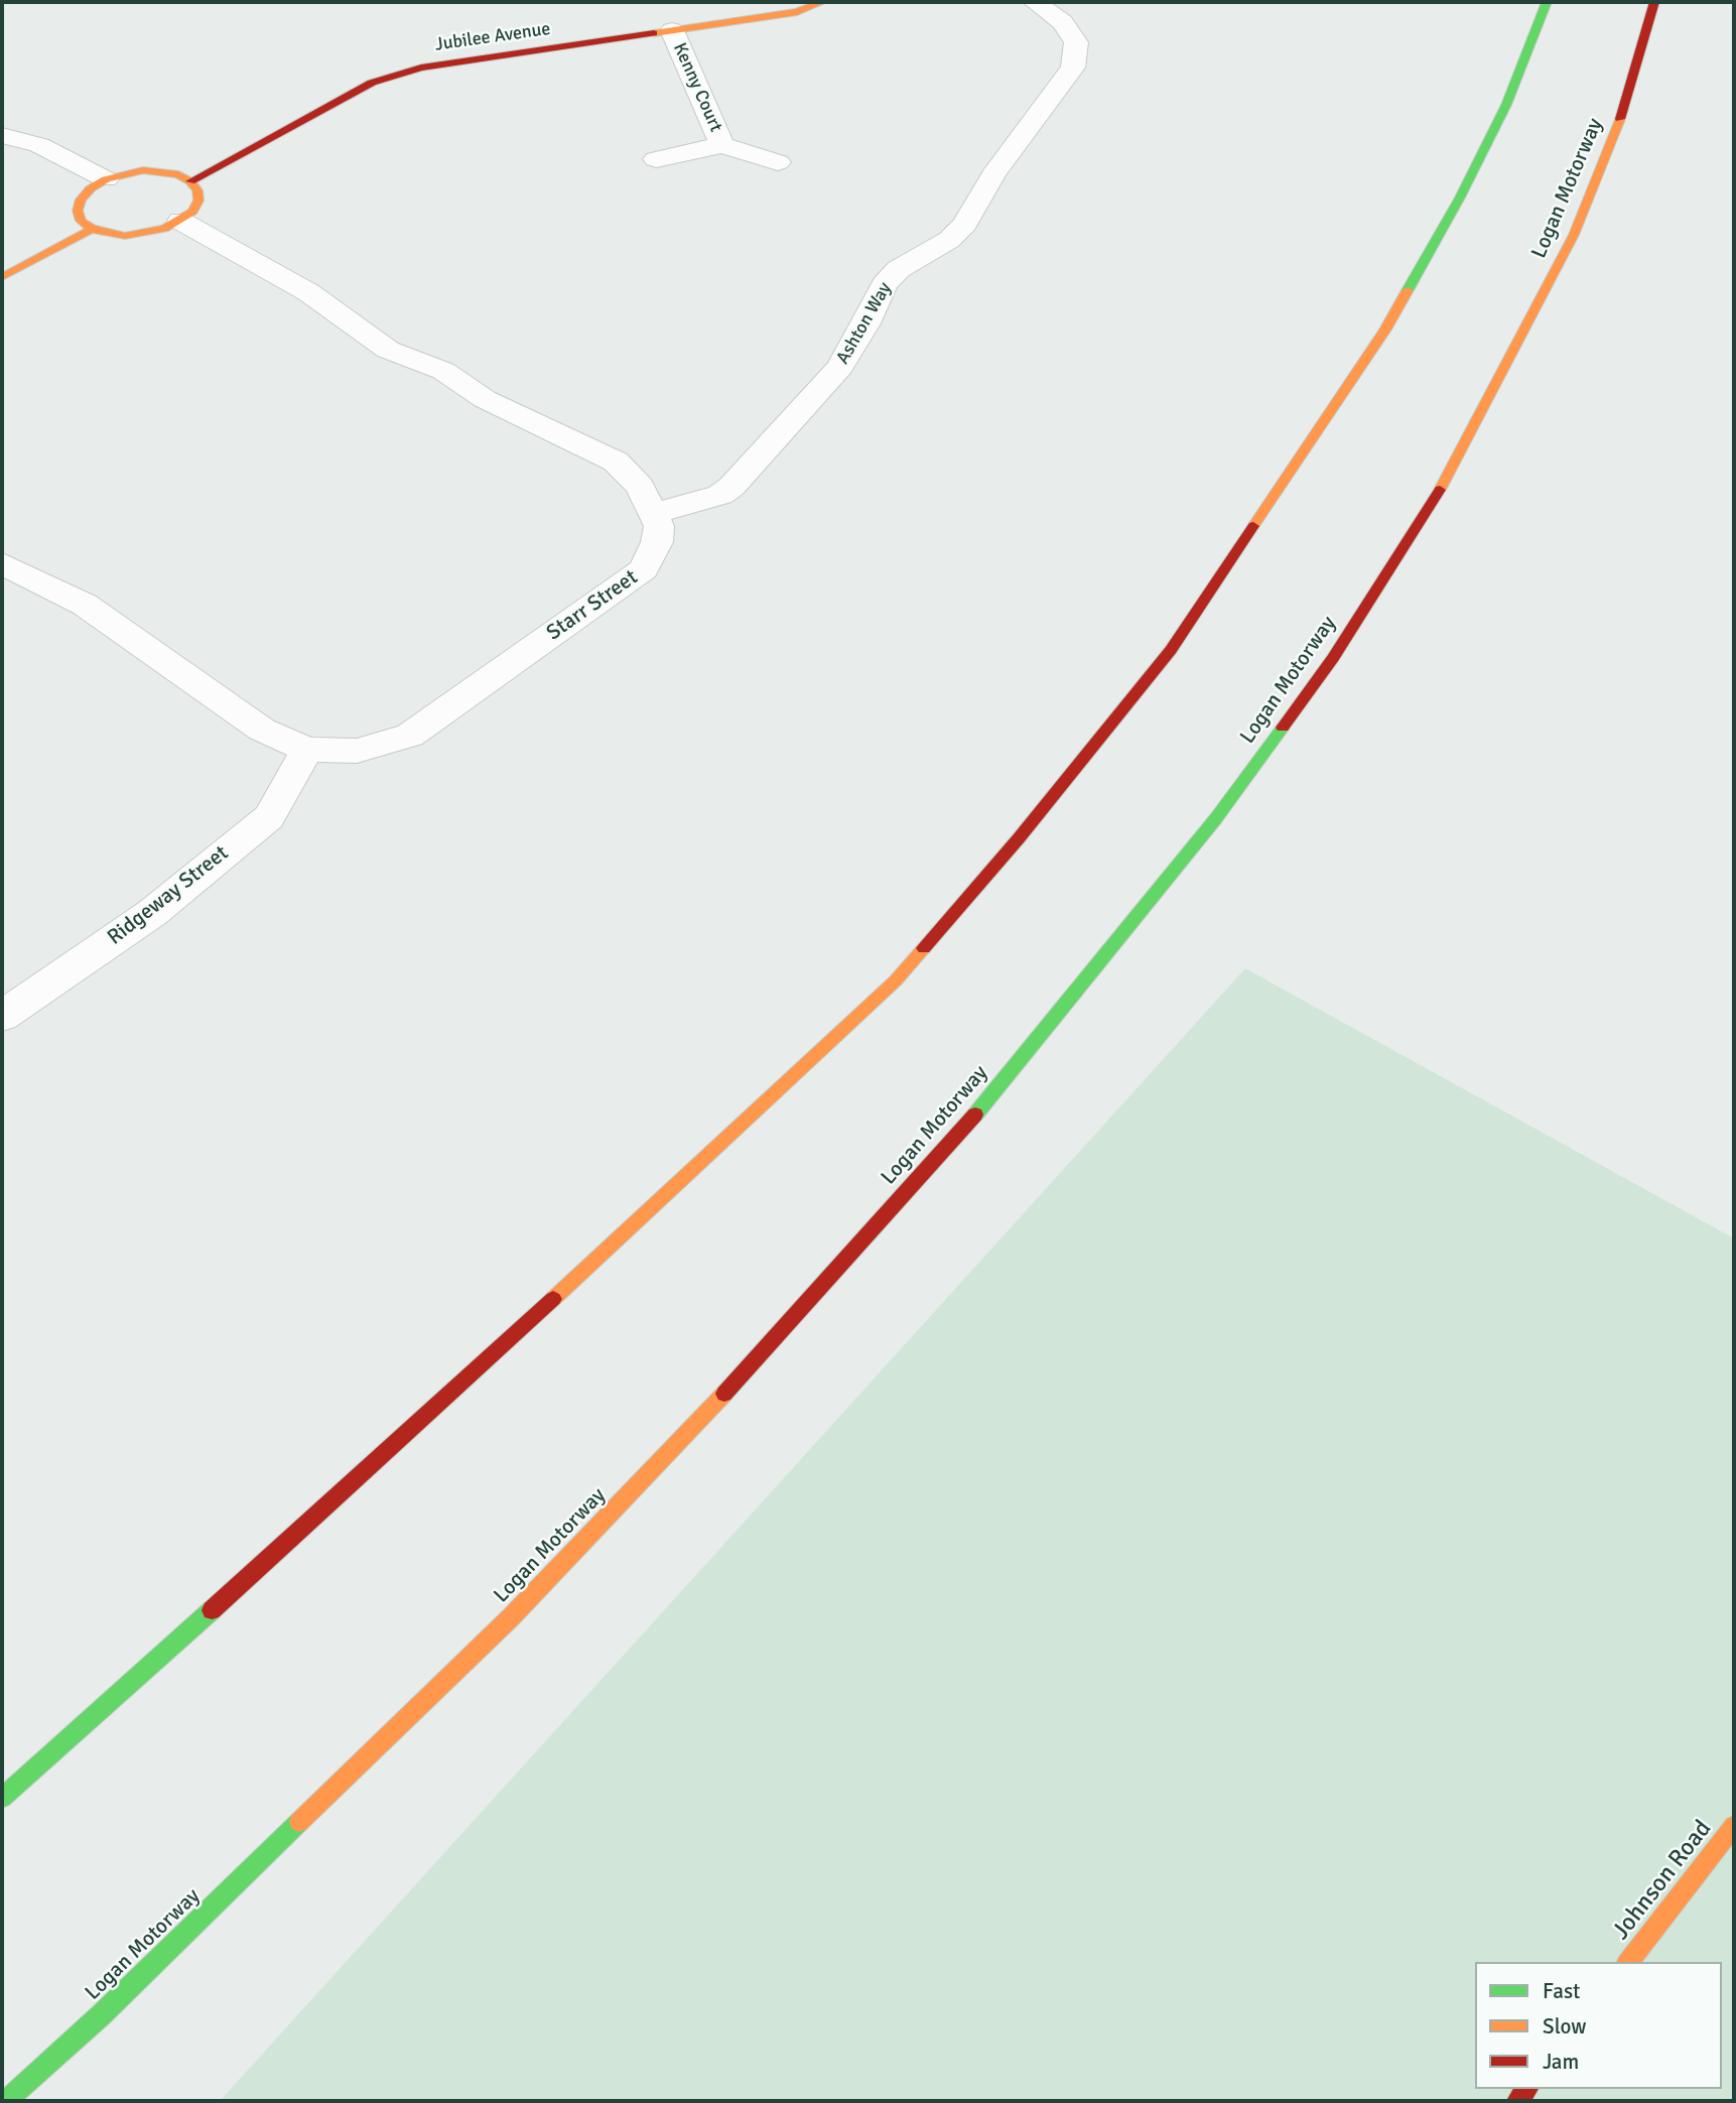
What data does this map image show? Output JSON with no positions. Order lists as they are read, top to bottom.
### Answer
{
  "streets": {
    "main road": ["Jubilee Avenue", "Logan Motorway", "Johnson Road"],
    "street": [
      "Kenny Court",
      "Ashton Way",
      "Starr Street",
      "Ridgeway Street"
    ]
  },
  "crossings": [
    ["Jubilee Avenue", "Kenny Court"],
    ["Ashton Way", "Starr Street"],
    ["Starr Street", "Ridgeway Street"]
  ],
  "legend": ["Fast", "Slow", "Jam"]
}
